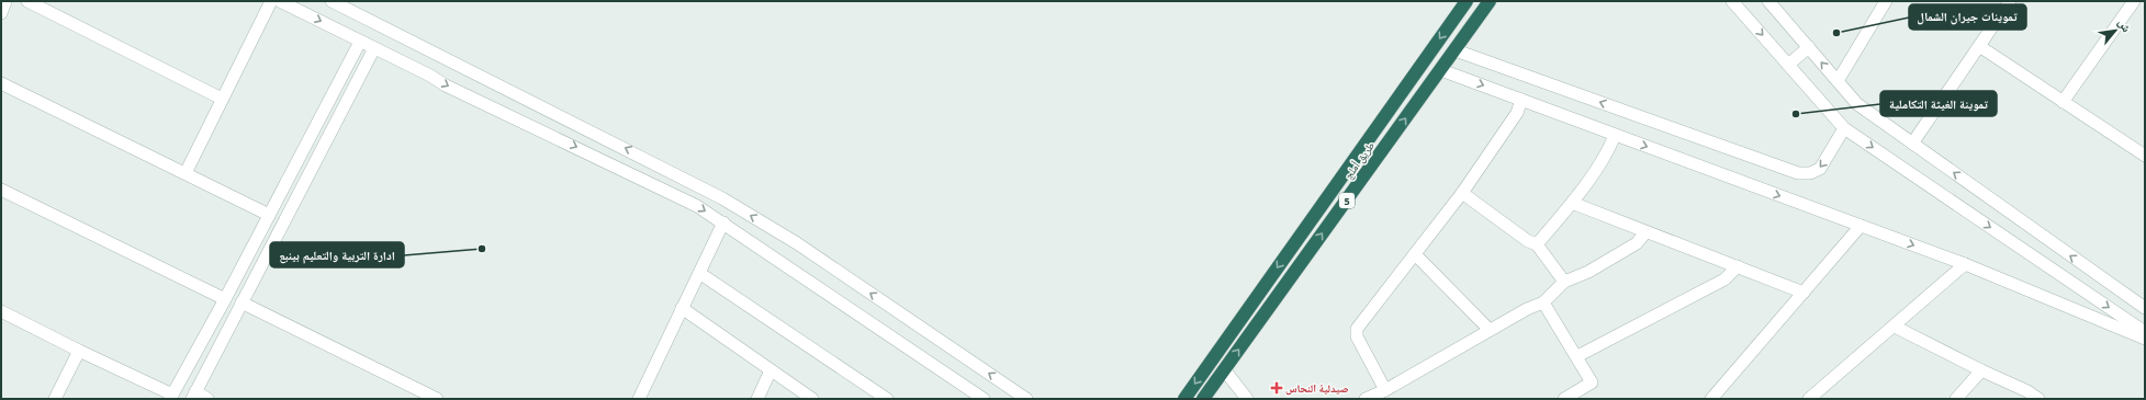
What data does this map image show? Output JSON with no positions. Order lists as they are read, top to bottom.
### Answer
{
  "streets": {
    "highway": ["طريق أملج", "5"]
  },
  "places": {
    "other": ["تموينات جيران الشمال", "تموينة الغيثة التكاملية", "ادارة التربية والتعليم بينبع"],
    "health": ["صيدلية النحاس"]
  },
  "north": "top right"
}
